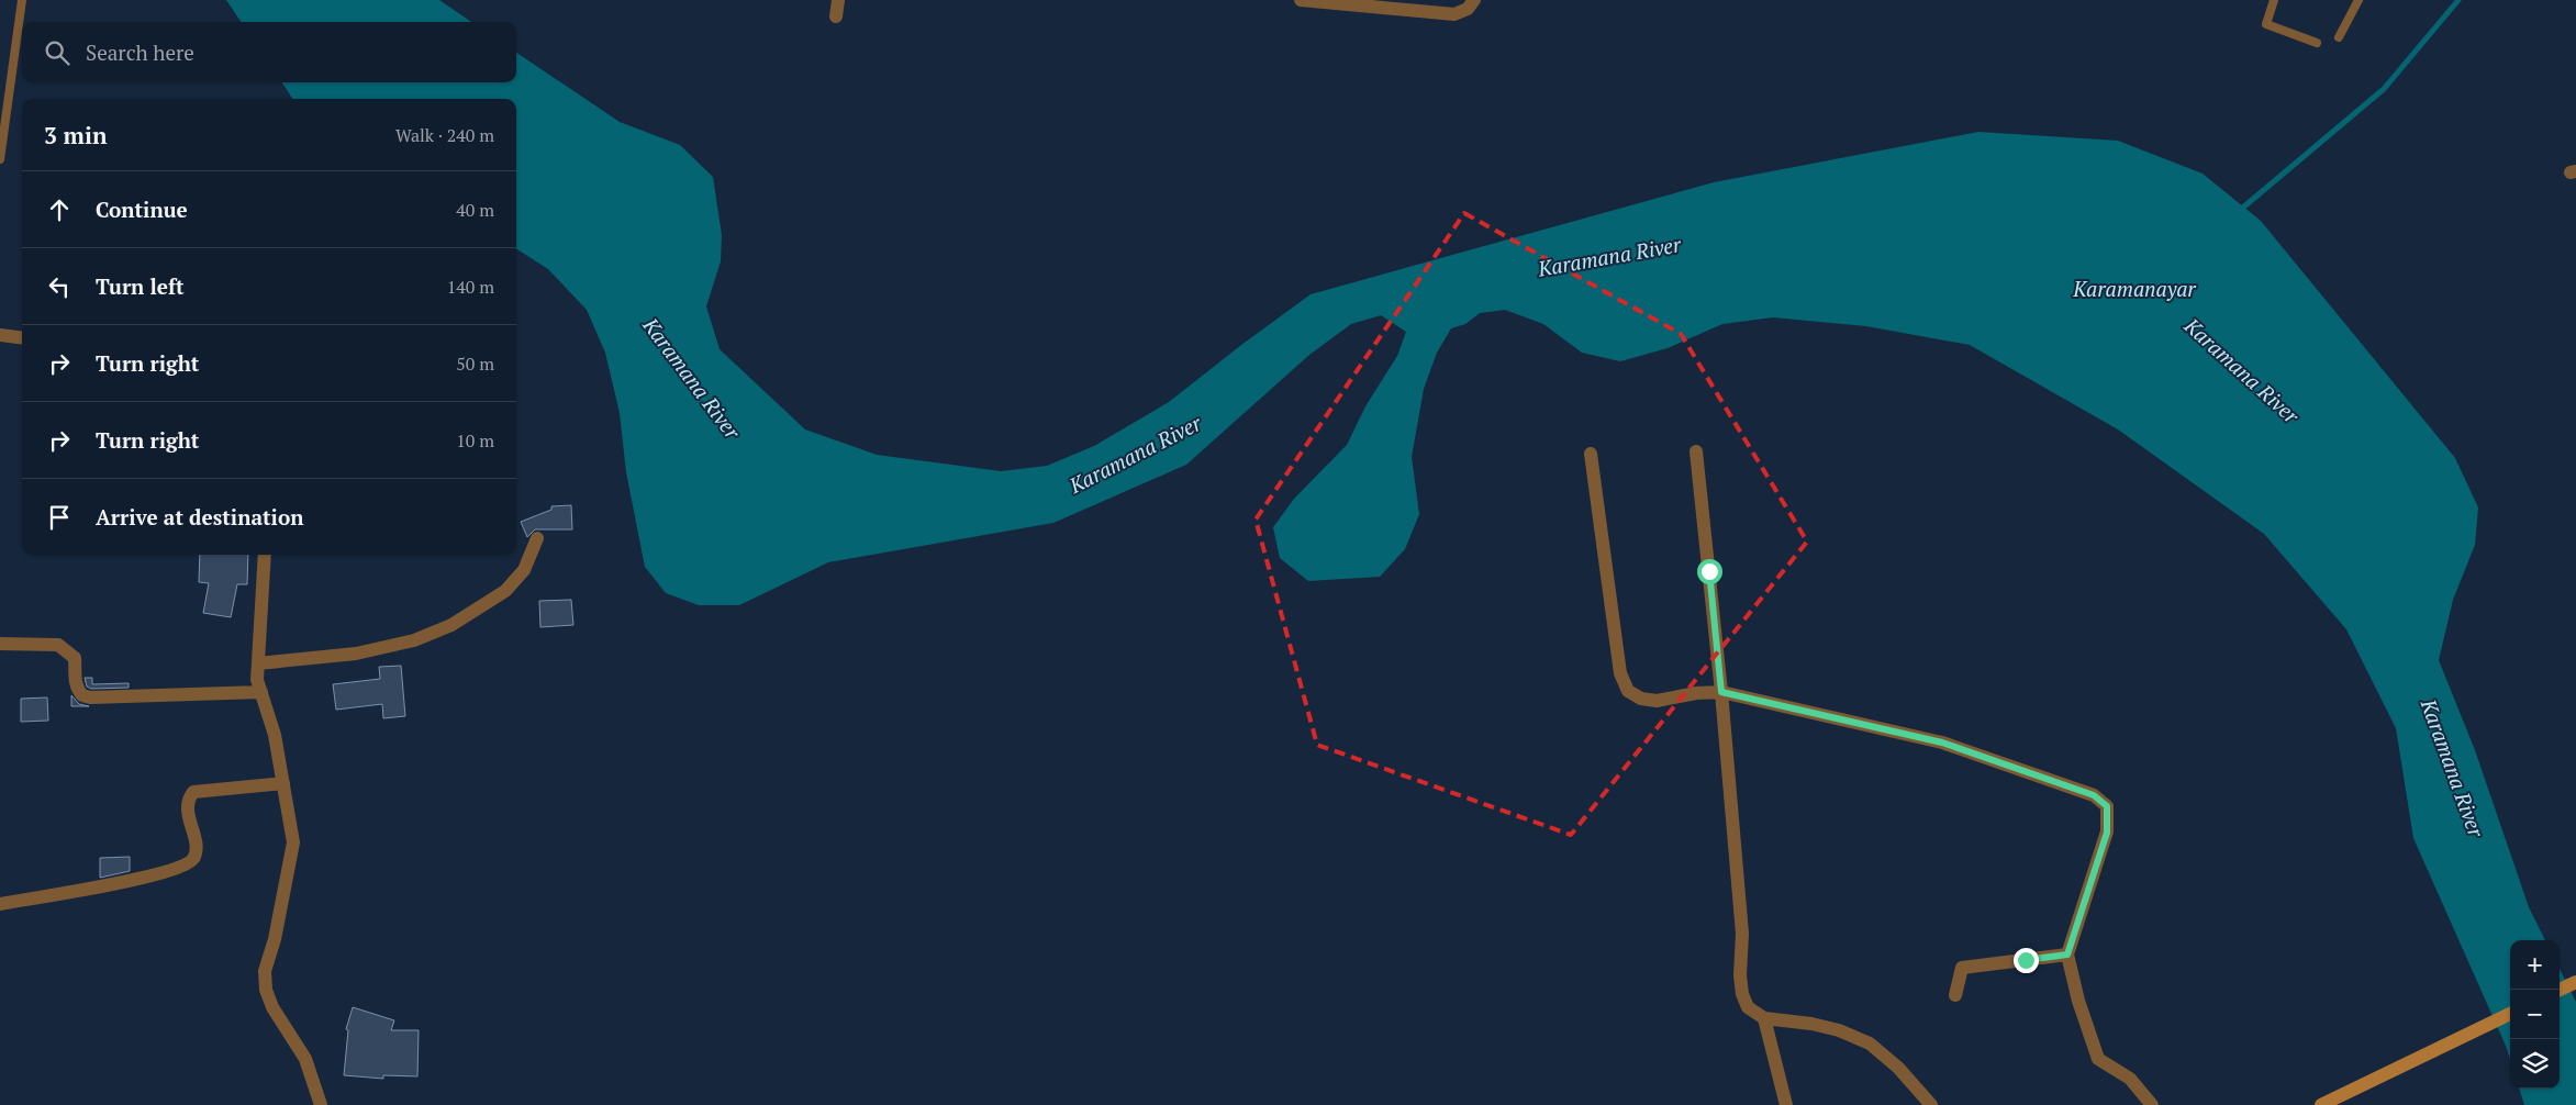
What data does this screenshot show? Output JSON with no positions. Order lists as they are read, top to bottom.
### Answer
{
  "water": ["Karamana River", "Karamanayar"],
  "page": {
    "search": "Search here",
    "heading": ["3 min", "Walk · 240 m"],
    "list": [
      ["Continue", "40 m"],
      ["Turn left", "140 m"],
      ["Turn right", "50 m"],
      ["Turn right", "10 m"],
      "Arrive at destination"
    ],
    "map_buttons": ["+", "−"]
  }
}
